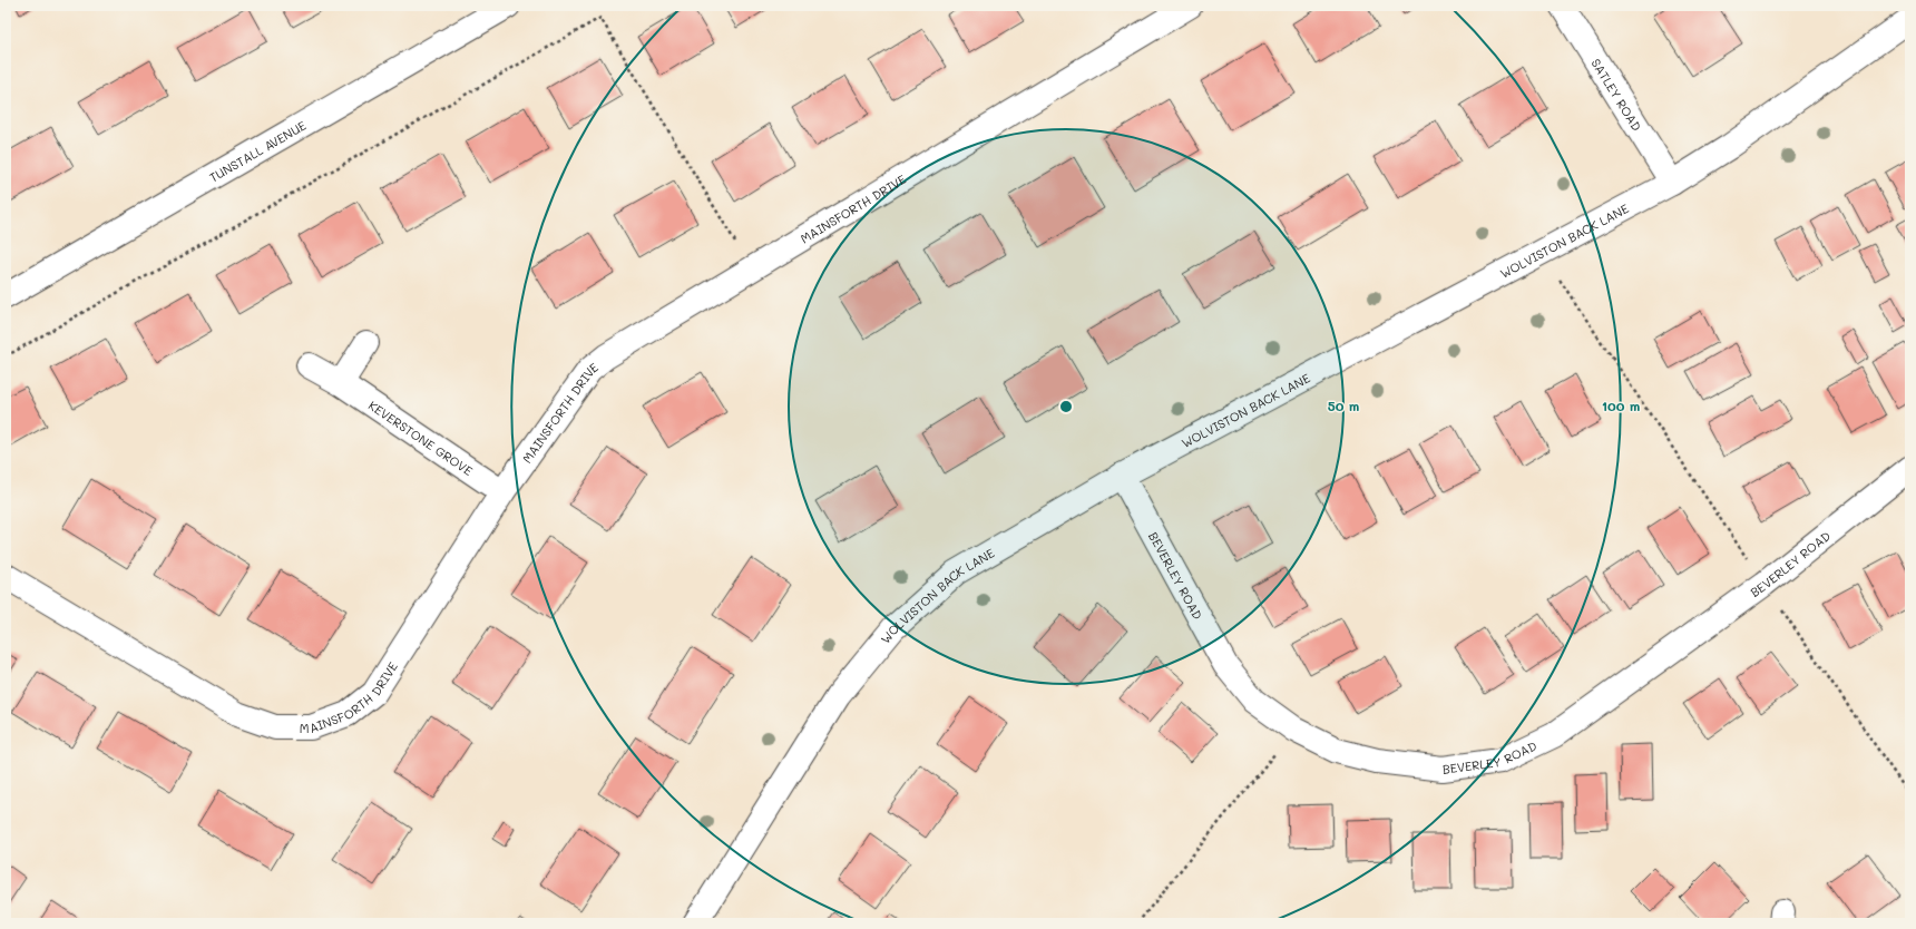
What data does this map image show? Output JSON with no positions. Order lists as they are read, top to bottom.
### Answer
{
  "streets": {
    "street": [
      "SATLEY ROAD",
      "TUNSTALL AVENUE",
      "MAINSFORTH DRIVE",
      "WOLVISTON BACK LANE",
      "KEVERSTONE GROVE",
      "BEVERLEY ROAD"
    ]
  },
  "crossings": [
    ["SATLEY ROAD", "WOLVISTON BACK LANE"],
    ["MAINSFORTH DRIVE", "KEVERSTONE GROVE"],
    ["WOLVISTON BACK LANE", "BEVERLEY ROAD"]
  ],
  "rings": ["50 m", "100 m"]
}
